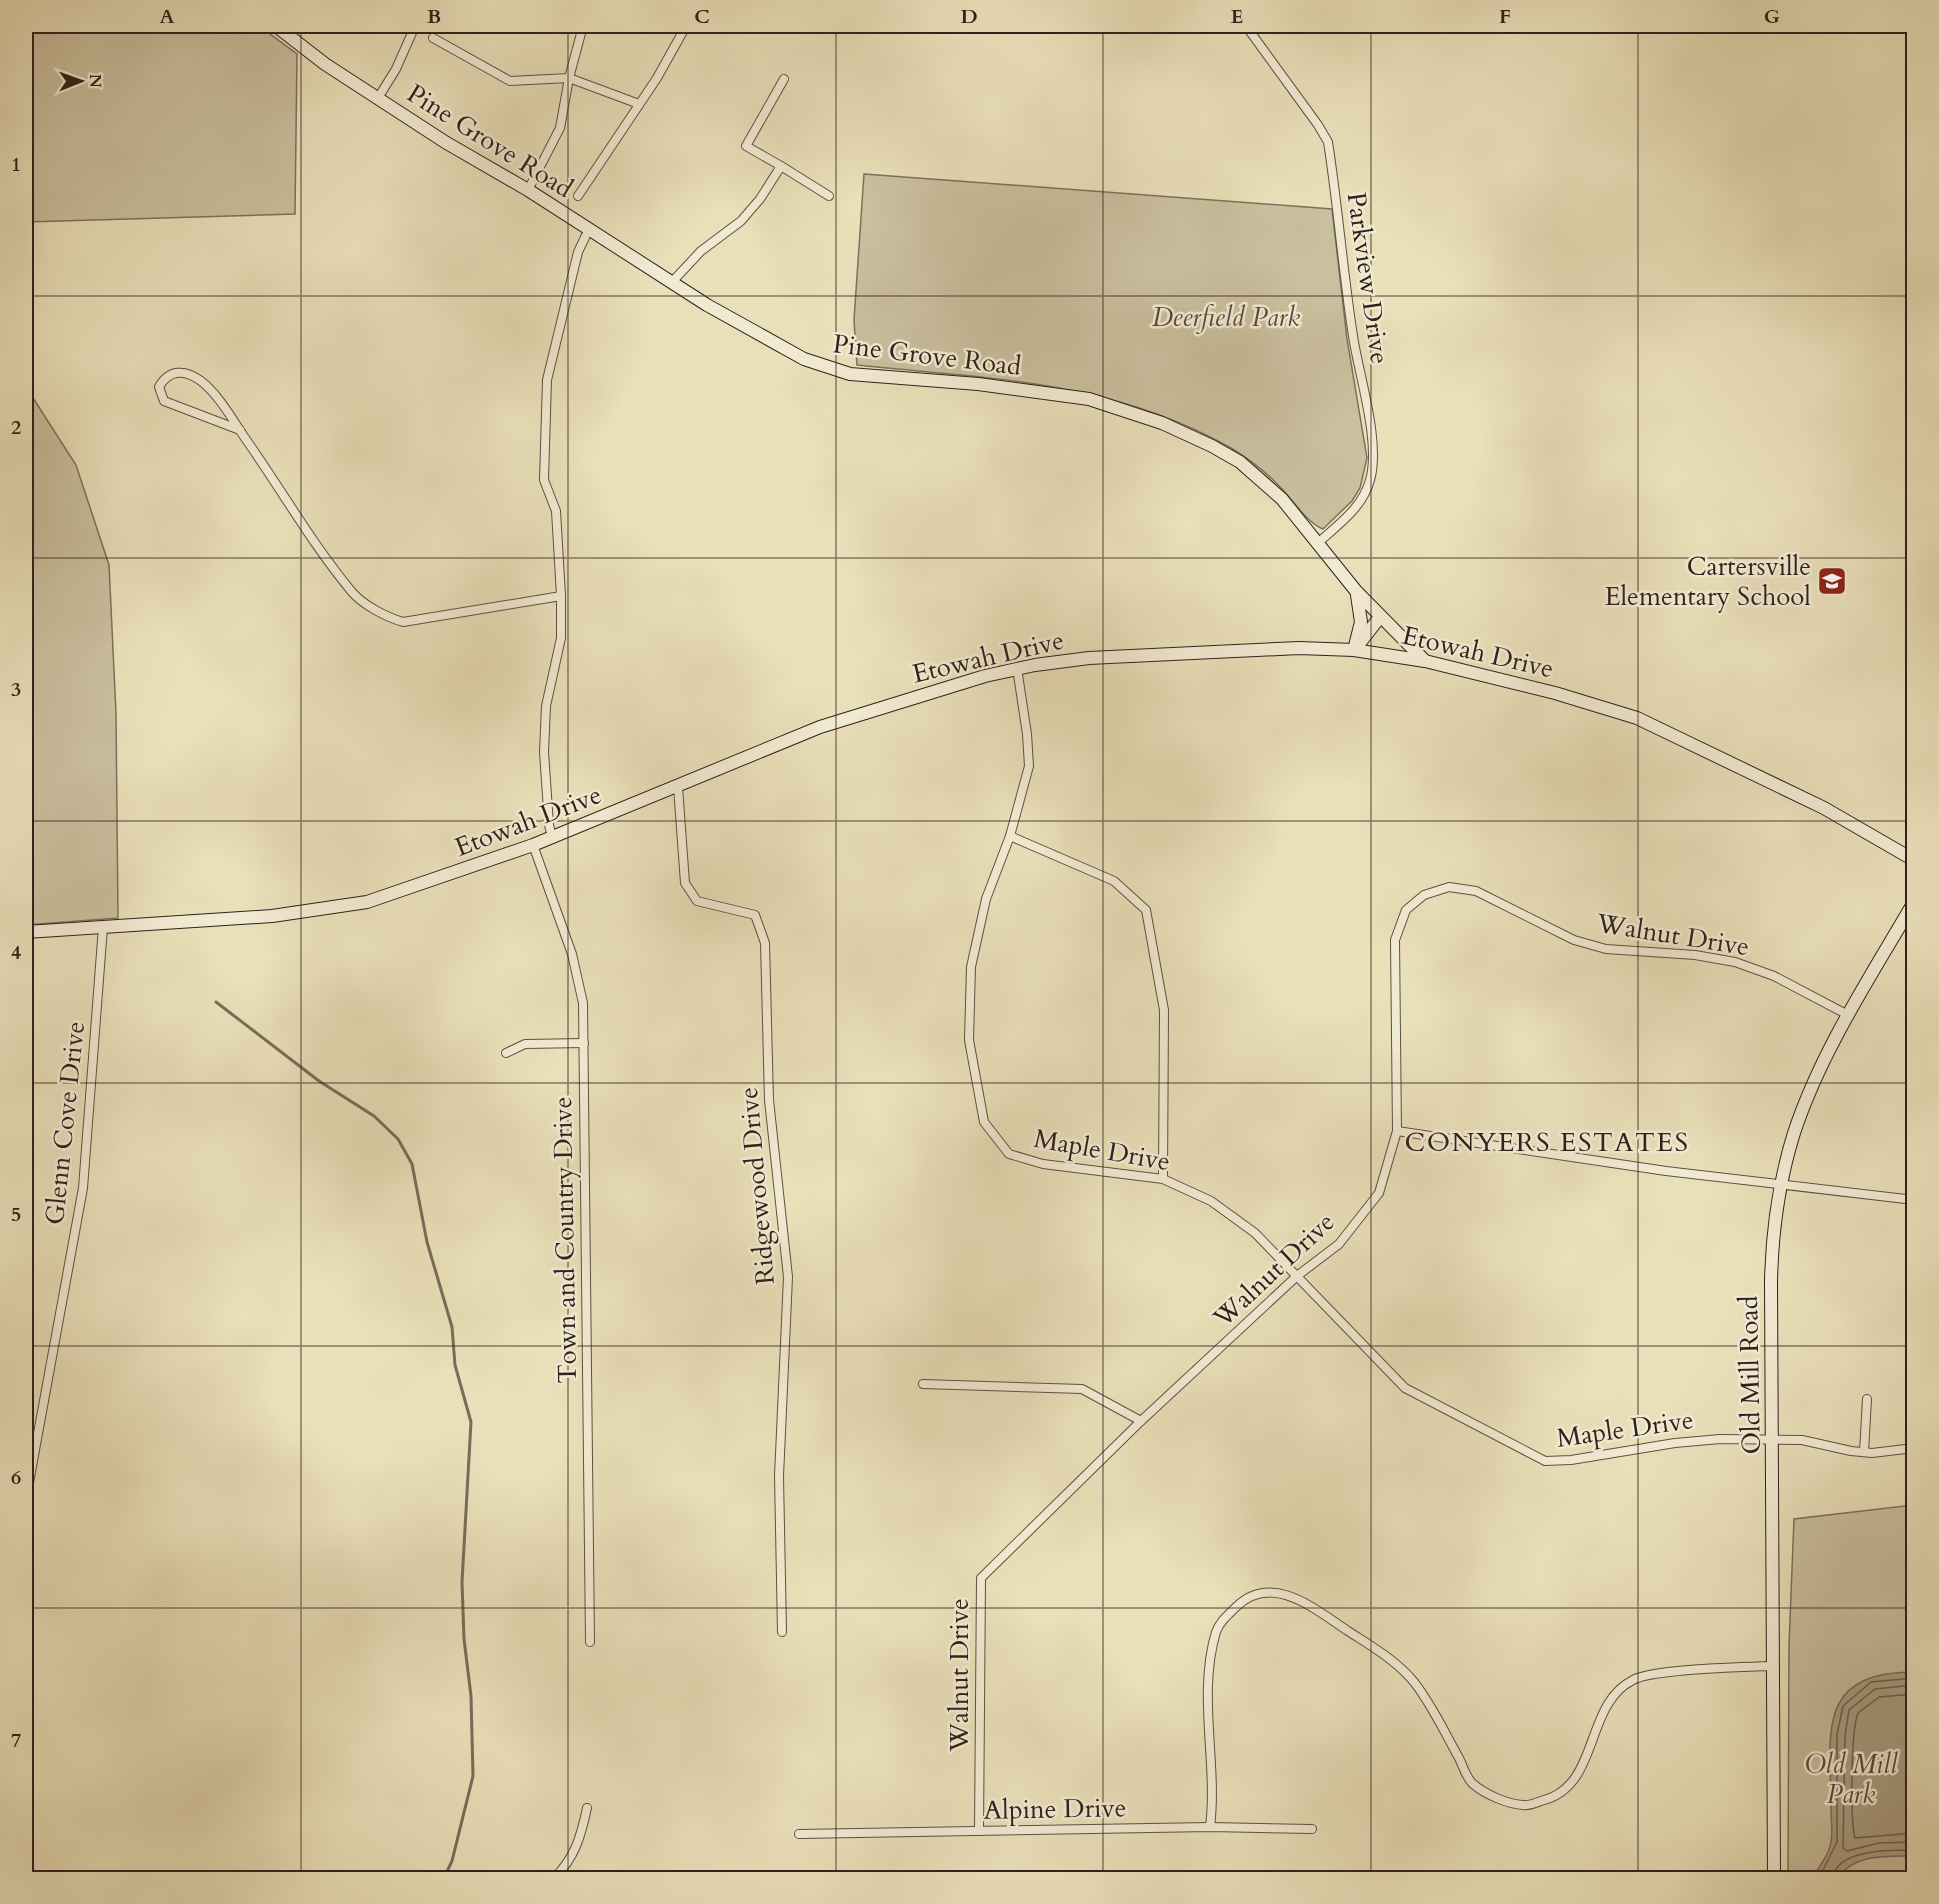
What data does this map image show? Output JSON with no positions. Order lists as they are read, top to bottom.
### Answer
{
  "streets": {
    "street": [
      "Pine Grove Road",
      "Parkview Drive",
      "Etowah Drive",
      "Walnut Drive",
      "Glenn Cove Drive",
      "Maple Drive",
      "Ridgewood Drive",
      "Town and Country Drive",
      "Old Mill Road",
      "Alpine Drive"
    ]
  },
  "crossings": [
    ["Pine Grove Road", "Parkview Drive"],
    ["Pine Grove Road", "Etowah Drive"],
    ["Etowah Drive", "Glenn Cove Drive"],
    ["Etowah Drive", "Maple Drive"],
    ["Etowah Drive", "Ridgewood Drive"],
    ["Etowah Drive", "Town and Country Drive"],
    ["Walnut Drive", "Maple Drive"],
    ["Walnut Drive", "Old Mill Road"],
    ["Walnut Drive", "Alpine Drive"],
    ["Maple Drive", "Old Mill Road"]
  ],
  "districts": ["CONYERS ESTATES"],
  "parks": ["Deerfield Park", "Old Mill Park"],
  "places": {
    "school or university": ["Cartersville Elementary School"]
  },
  "north": "right",
  "grid": {
    "columns": [
      "A",
      "B",
      "C",
      "D",
      "E",
      "F",
      "G"
    ],
    "rows": [
      "1",
      "2",
      "3",
      "4",
      "5",
      "6",
      "7"
    ]
  }
}
